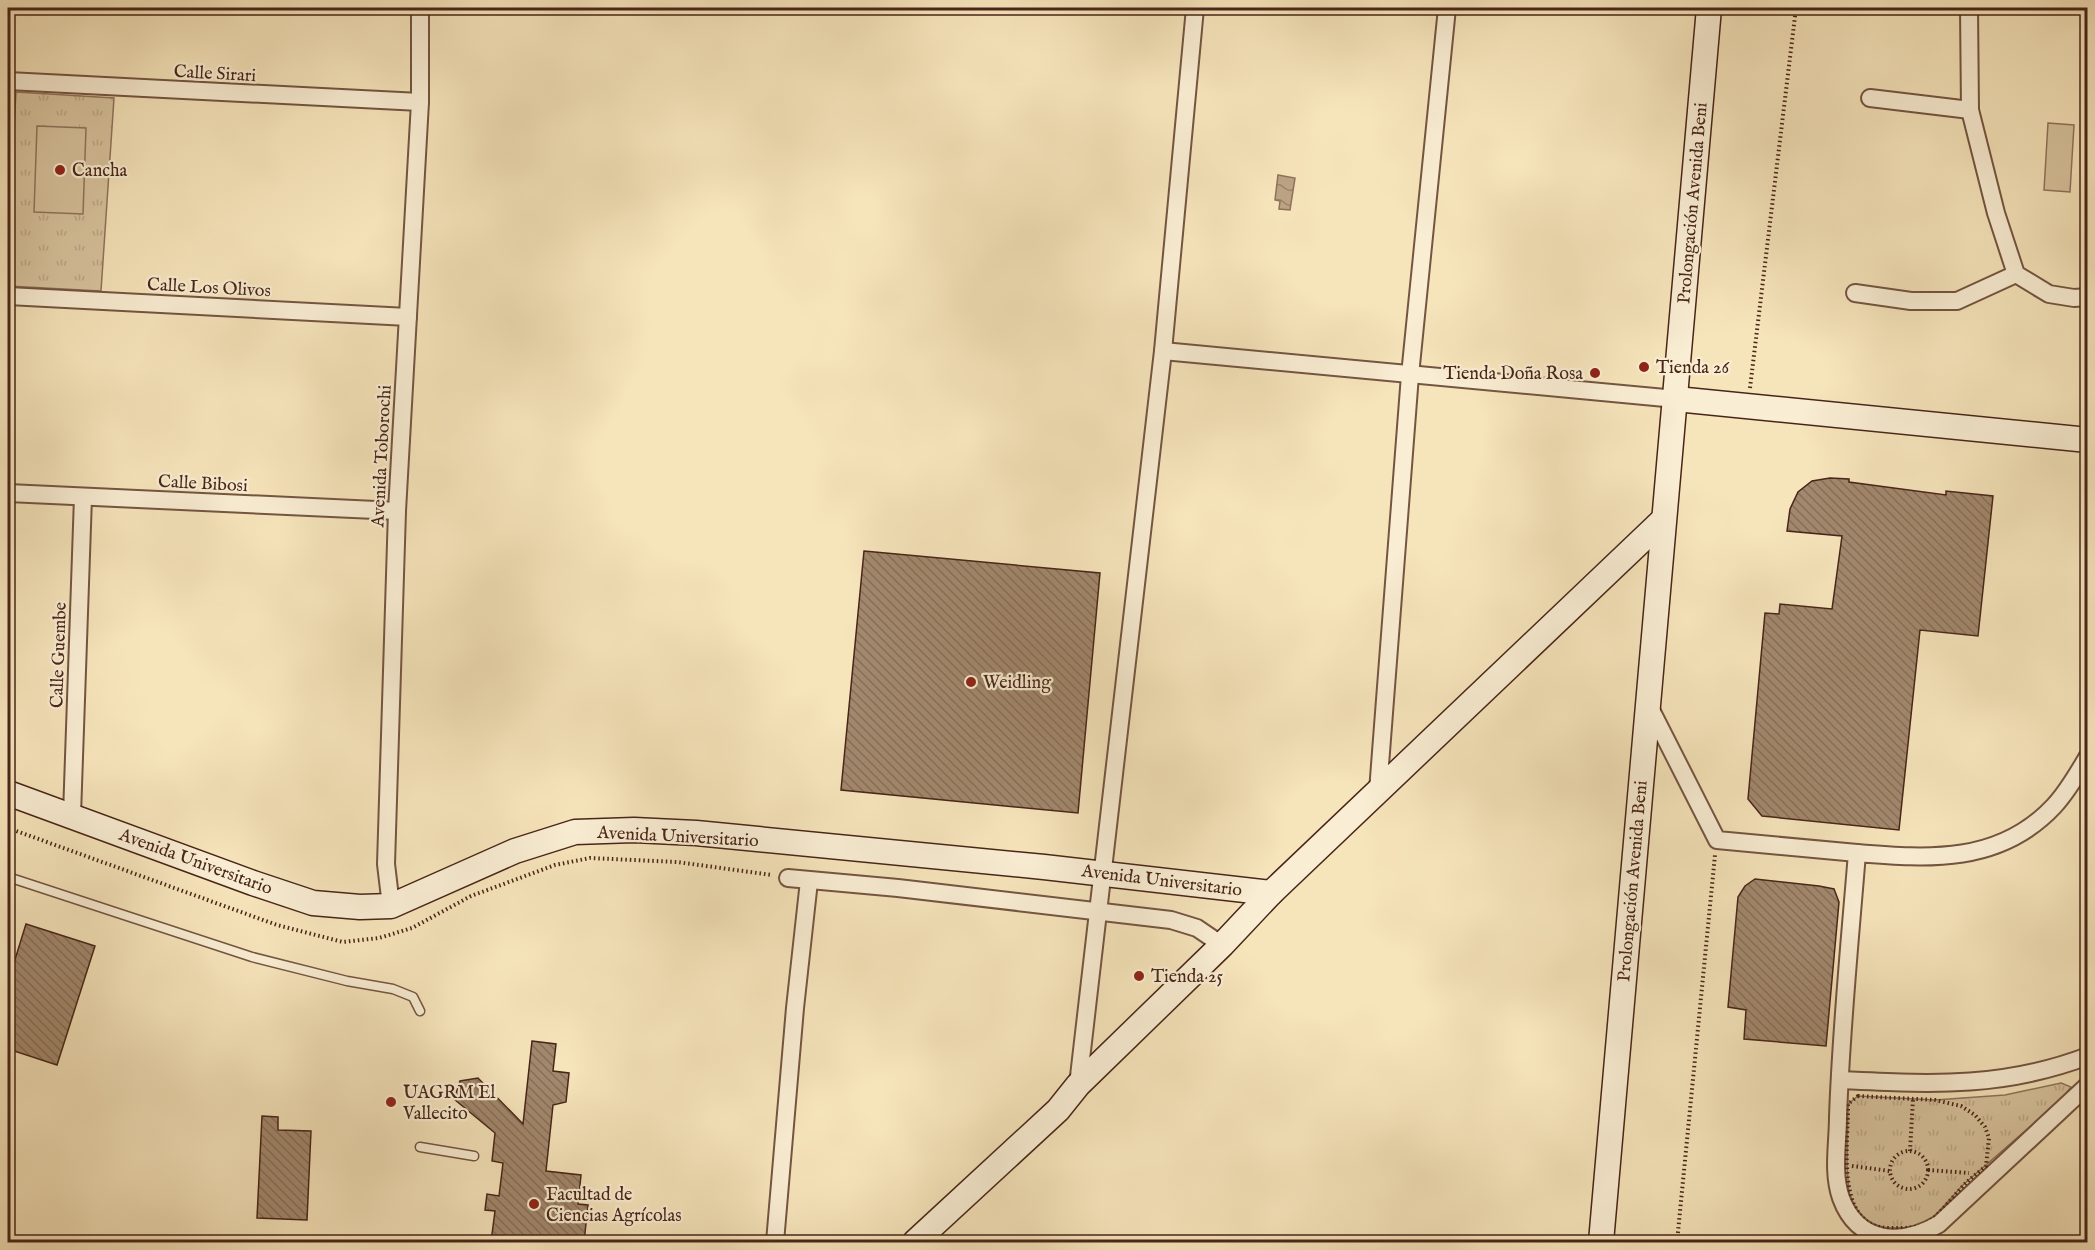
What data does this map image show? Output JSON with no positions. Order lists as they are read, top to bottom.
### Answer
{
  "streets": {
    "street": [
      "Calle Sirari",
      "Prolongación Avenida Beni",
      "Calle Los Olivos",
      "Avenida Toborochi",
      "Calle Bibosi",
      "Calle Guembe",
      "Avenida Universitario"
    ]
  },
  "crossings": [
    ["Calle Sirari", "Avenida Toborochi"],
    ["Calle Los Olivos", "Avenida Toborochi"],
    ["Avenida Toborochi", "Calle Bibosi"],
    ["Avenida Toborochi", "Avenida Universitario"],
    ["Calle Bibosi", "Calle Guembe"],
    ["Calle Guembe", "Avenida Universitario"]
  ],
  "places": [
    "Cancha",
    "Tienda 26",
    "Tienda Doña Rosa",
    "Weidling",
    "Tienda 25",
    "UAGRM El Vallecito",
    "Facultad de Ciencias Agrícolas"
  ]
}
